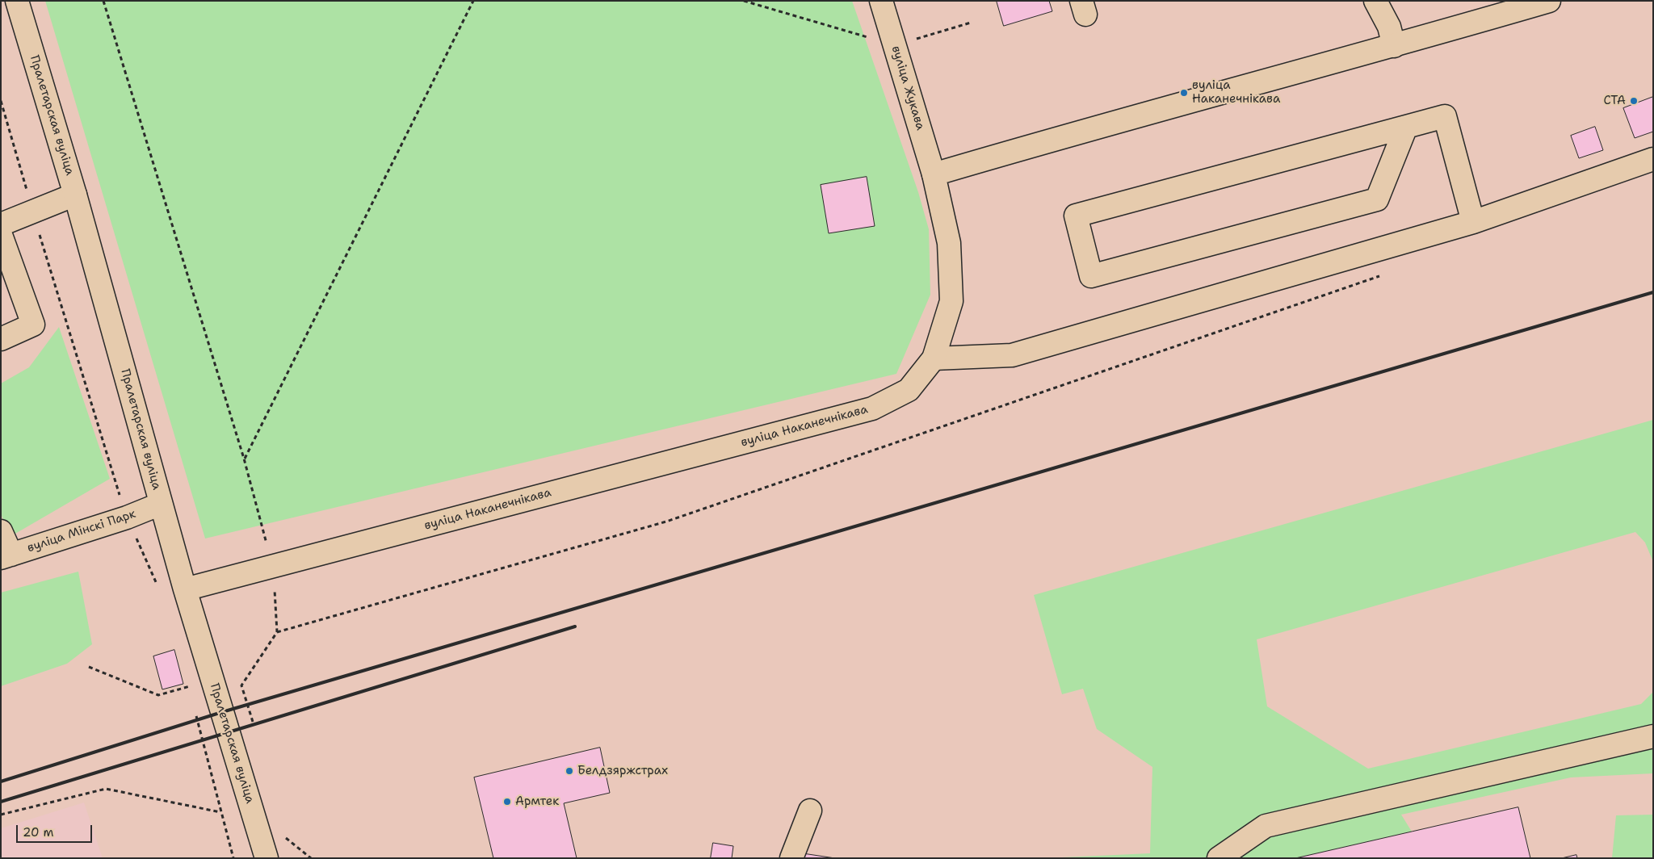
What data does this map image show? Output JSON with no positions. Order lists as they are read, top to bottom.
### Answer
{
  "streets": {
    "main road": [
      "вуліца Жукава",
      "Пралетарская вуліца",
      "вуліца Наканечнікава",
      "вуліца Мінскі Парк"
    ]
  },
  "crossings": [
    ["вуліца Жукава", "вуліца Наканечнікава"],
    ["Пралетарская вуліца", "вуліца Наканечнікава"],
    ["Пралетарская вуліца", "вуліца Мінскі Парк"]
  ],
  "places": [
    "вуліца Наканечнікава",
    "СТА",
    "Белдзяржстрах",
    "Армтек"
  ],
  "scale_bar": "20 m"
}
